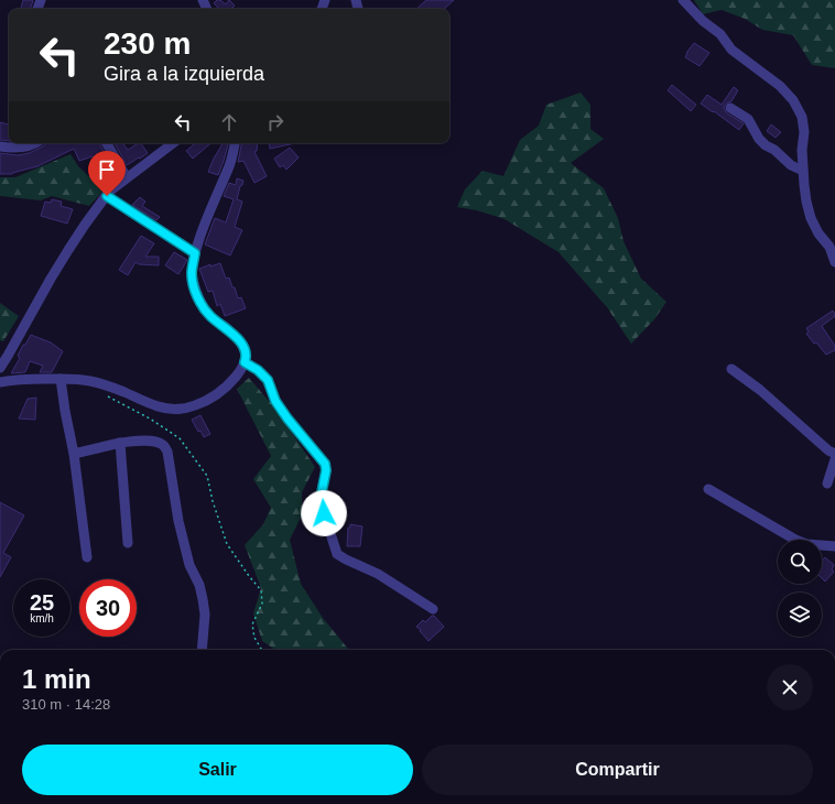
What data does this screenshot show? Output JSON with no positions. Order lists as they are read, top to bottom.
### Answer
{
  "page": {
    "turn": ["230 m", "Gira a la izquierda"],
    "speed": "25 km/h",
    "limit": "30",
    "heading": ["1 min", "310 m · 14:28"],
    "buttons": ["Salir", "Compartir"]
  }
}
